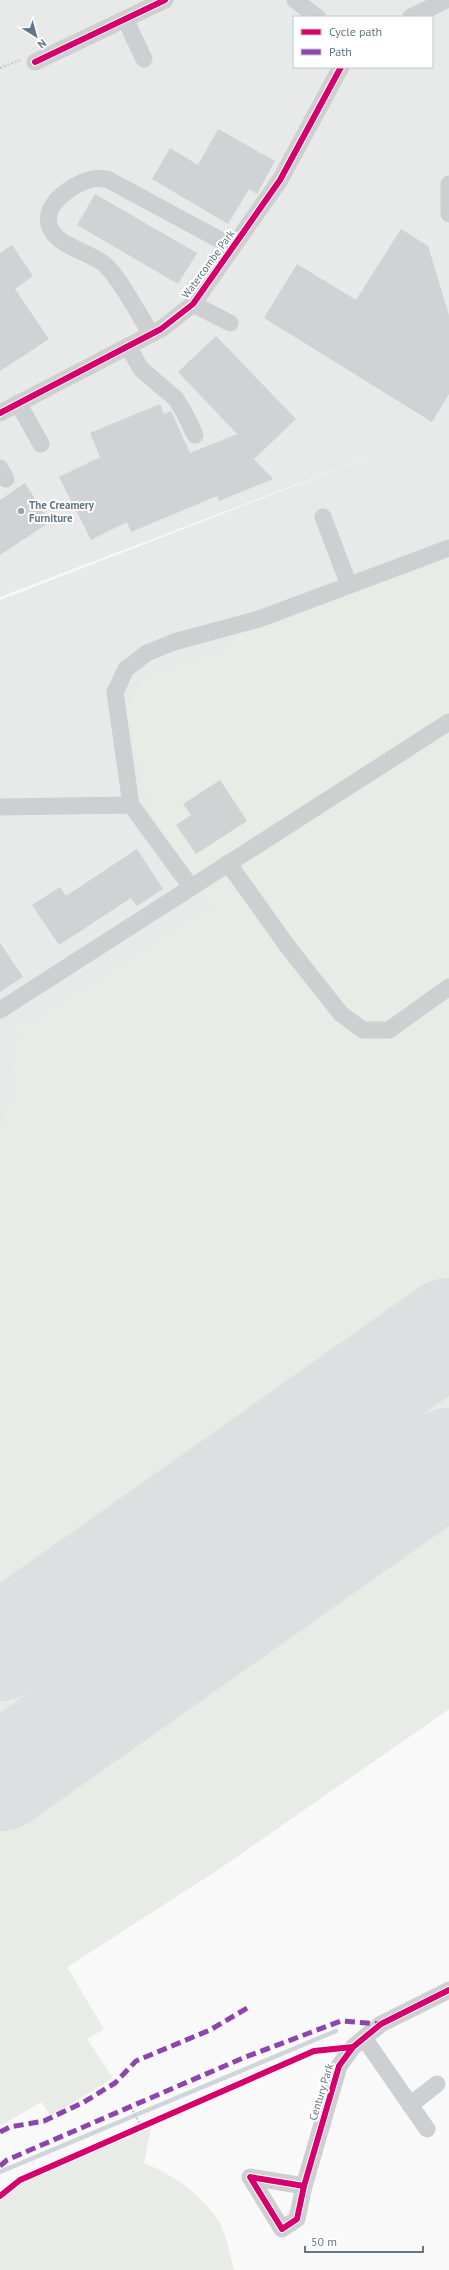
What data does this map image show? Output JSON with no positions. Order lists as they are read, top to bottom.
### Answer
{
  "streets": {
    "street": ["Watercombe Park", "Century Park"]
  },
  "places": ["The Creamery Furniture"],
  "legend": ["Cycle path", "Path"],
  "scale_bar": "50 m",
  "north": "bottom right"
}
